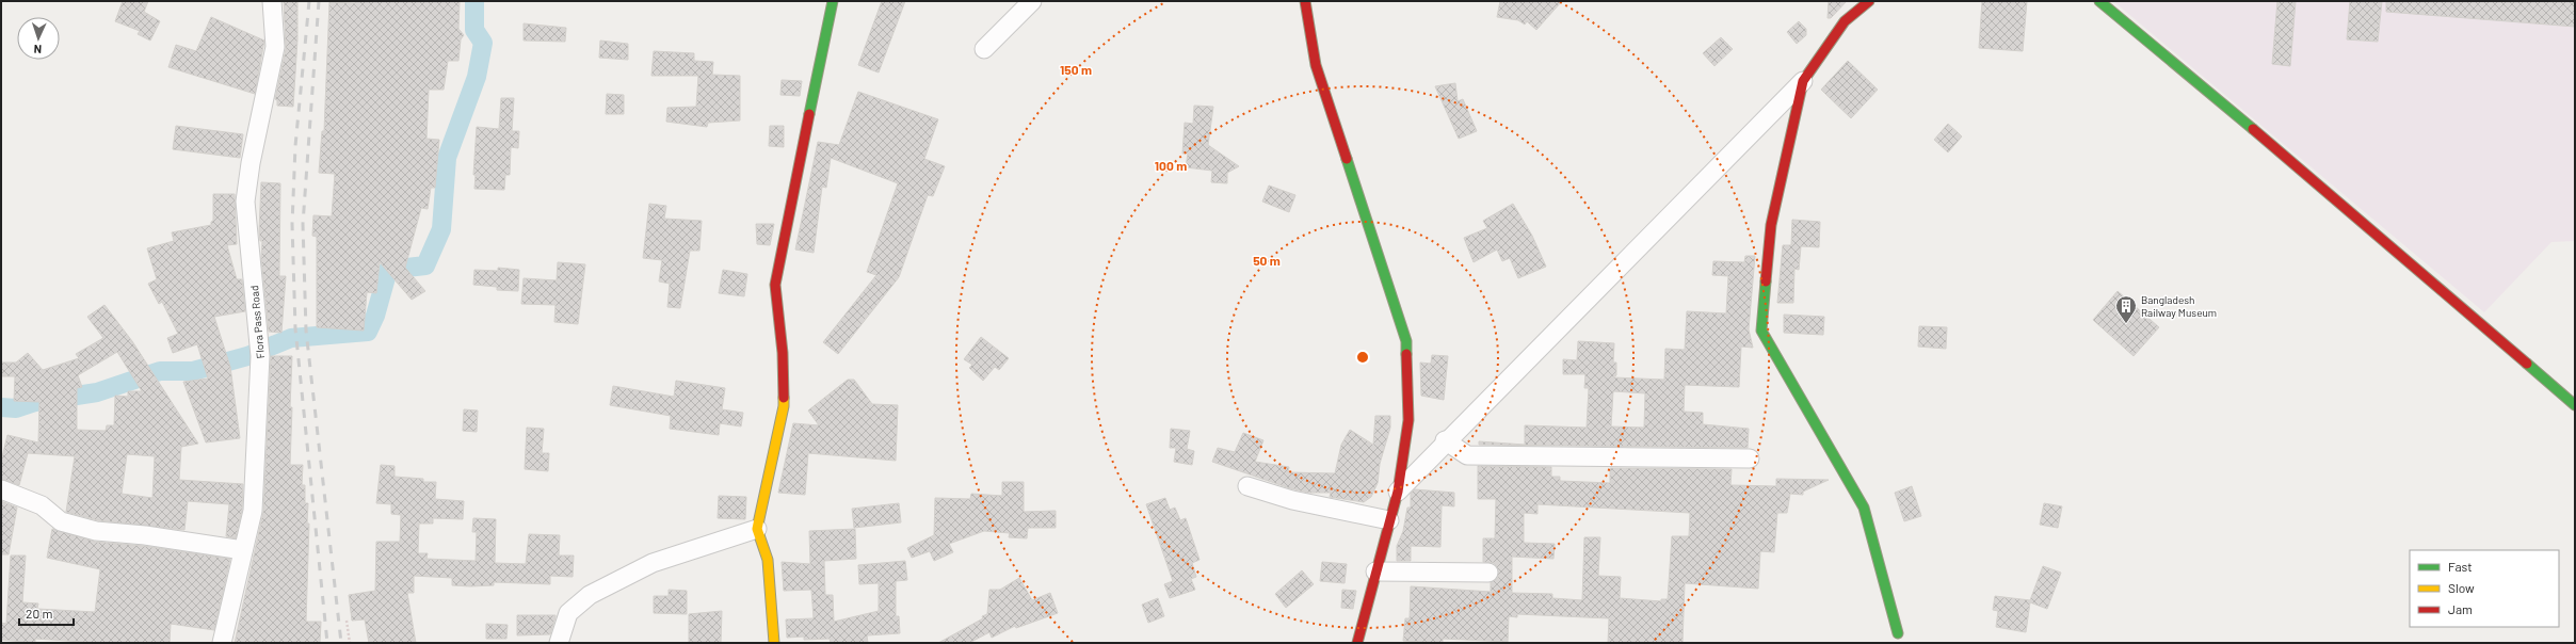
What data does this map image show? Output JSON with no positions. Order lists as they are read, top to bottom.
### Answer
{
  "streets": {
    "street": ["Flora Pass Road"]
  },
  "places": {
    "building": ["Bangladesh Railway Museum"]
  },
  "legend": ["Fast", "Slow", "Jam"],
  "scale_bar": "20 m",
  "north": "bottom",
  "rings": ["150 m", "100 m", "50 m"]
}
